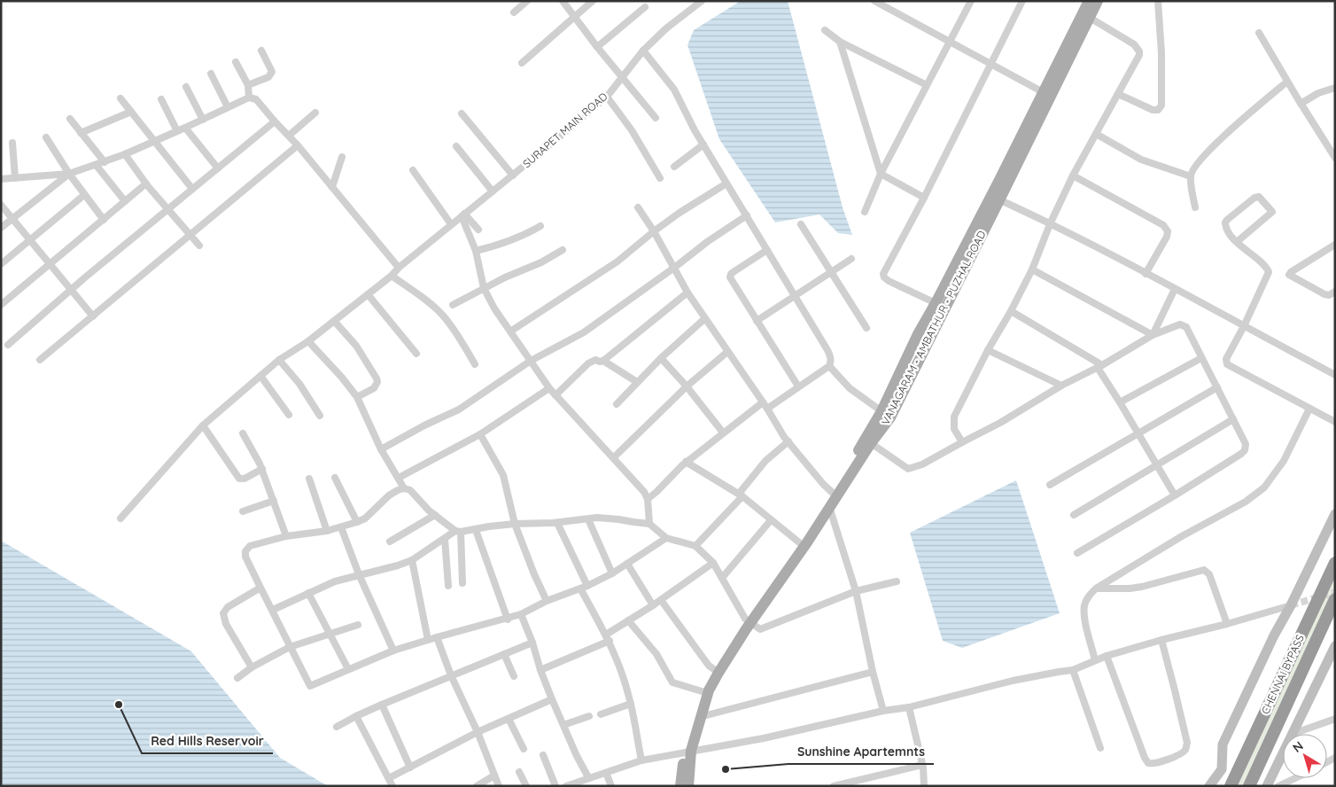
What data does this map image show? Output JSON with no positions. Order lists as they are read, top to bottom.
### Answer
{
  "streets": {
    "highway": ["CHENNAI BYPASS"],
    "main road": ["VANAGARAM - AMBATHUR - PUZHAL ROAD"],
    "street": ["SURAPET MAIN ROAD"]
  },
  "places": ["Red Hills Reservoir", "Sunshine Apartemnts"],
  "north": "top left"
}
